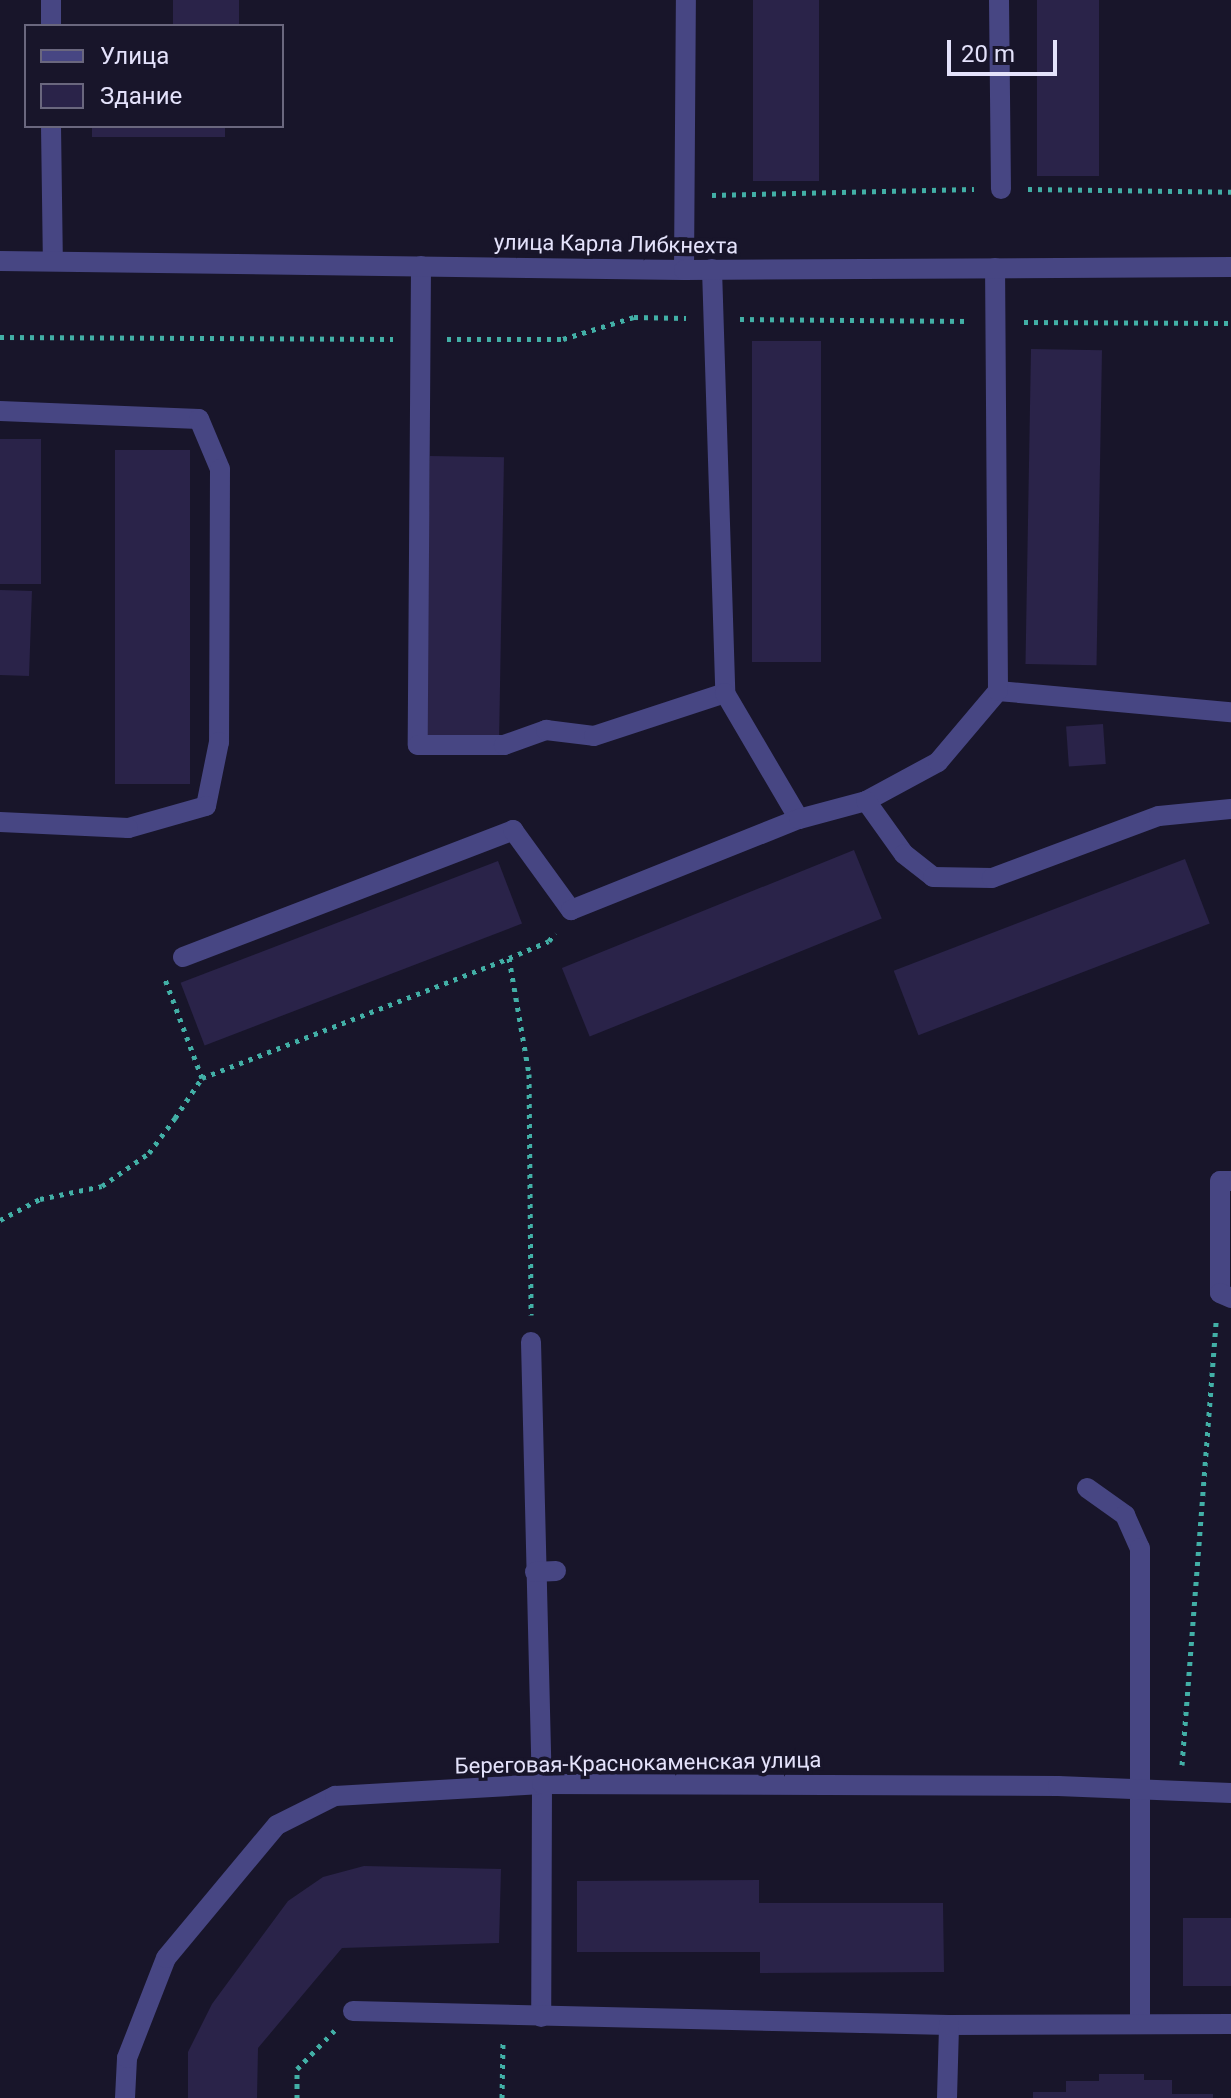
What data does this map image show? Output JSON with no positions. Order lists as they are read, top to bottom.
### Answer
{
  "streets": {
    "street": ["улица Карла Либкнехта", "Береговая-Краснокаменская улица"]
  },
  "legend": ["Улица", "Здание"],
  "scale_bar": "20 m"
}
